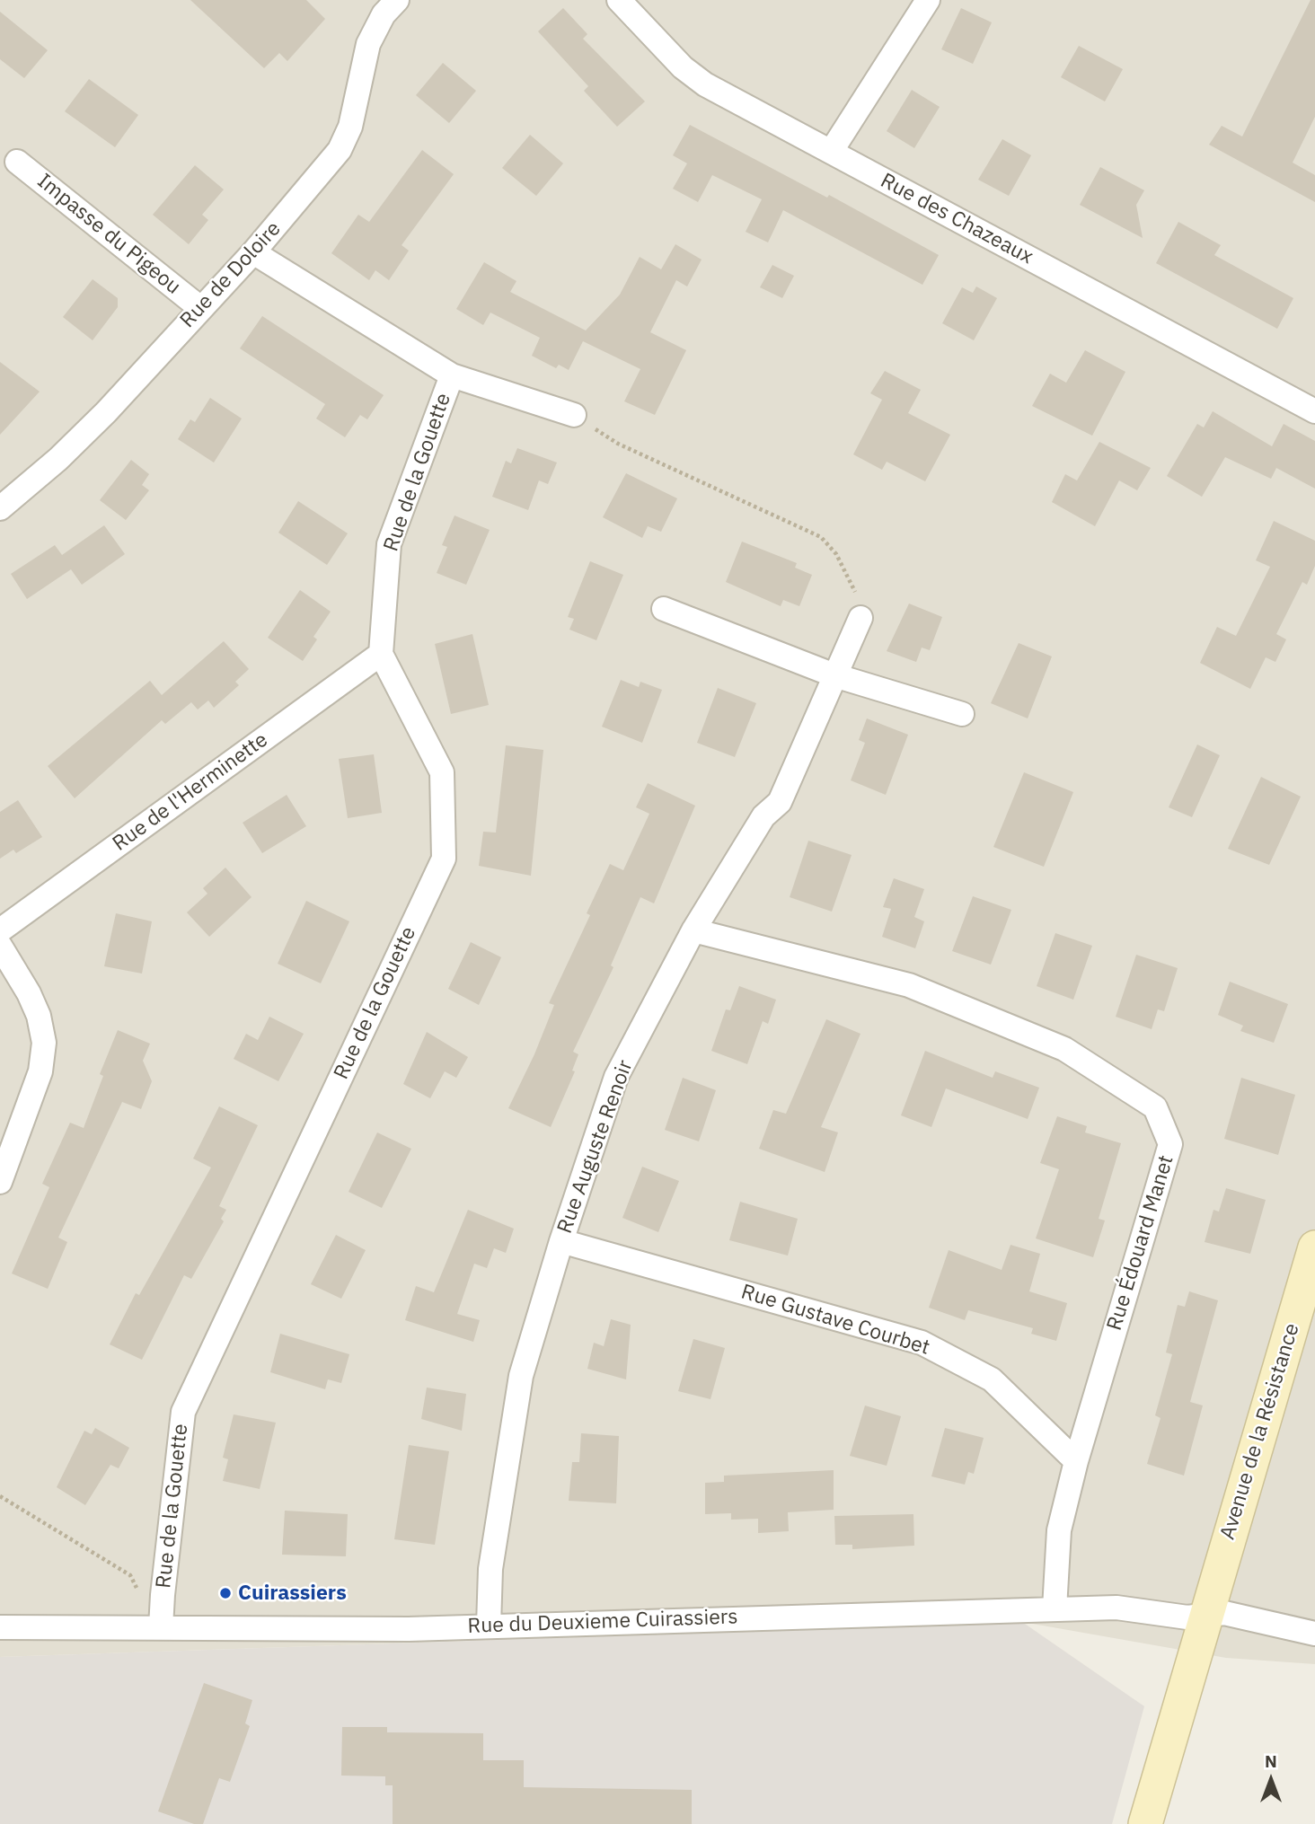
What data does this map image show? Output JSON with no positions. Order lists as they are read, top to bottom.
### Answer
{
  "streets": {
    "main road": ["Avenue de la Résistance"],
    "street": [
      "Rue des Chazeaux",
      "Impasse du Pigeou",
      "Rue de Doloire",
      "Rue de la Gouette",
      "Rue de l'Herminette",
      "Rue Auguste Renoir",
      "Rue Édouard Manet",
      "Rue Gustave Courbet",
      "Rue du Deuxieme Cuirassiers"
    ]
  },
  "crossings": [
    ["Impasse du Pigeou", "Rue de Doloire"],
    ["Rue de la Gouette", "Rue de l'Herminette"],
    ["Rue de la Gouette", "Rue du Deuxieme Cuirassiers"],
    ["Rue Auguste Renoir", "Rue Édouard Manet"],
    ["Rue Auguste Renoir", "Rue Gustave Courbet"],
    ["Rue Auguste Renoir", "Rue du Deuxieme Cuirassiers"],
    ["Rue Édouard Manet", "Rue Gustave Courbet"],
    ["Rue Édouard Manet", "Rue du Deuxieme Cuirassiers"],
    ["Avenue de la Résistance", "Rue du Deuxieme Cuirassiers"]
  ],
  "places": ["Cuirassiers"],
  "north": "top"
}
